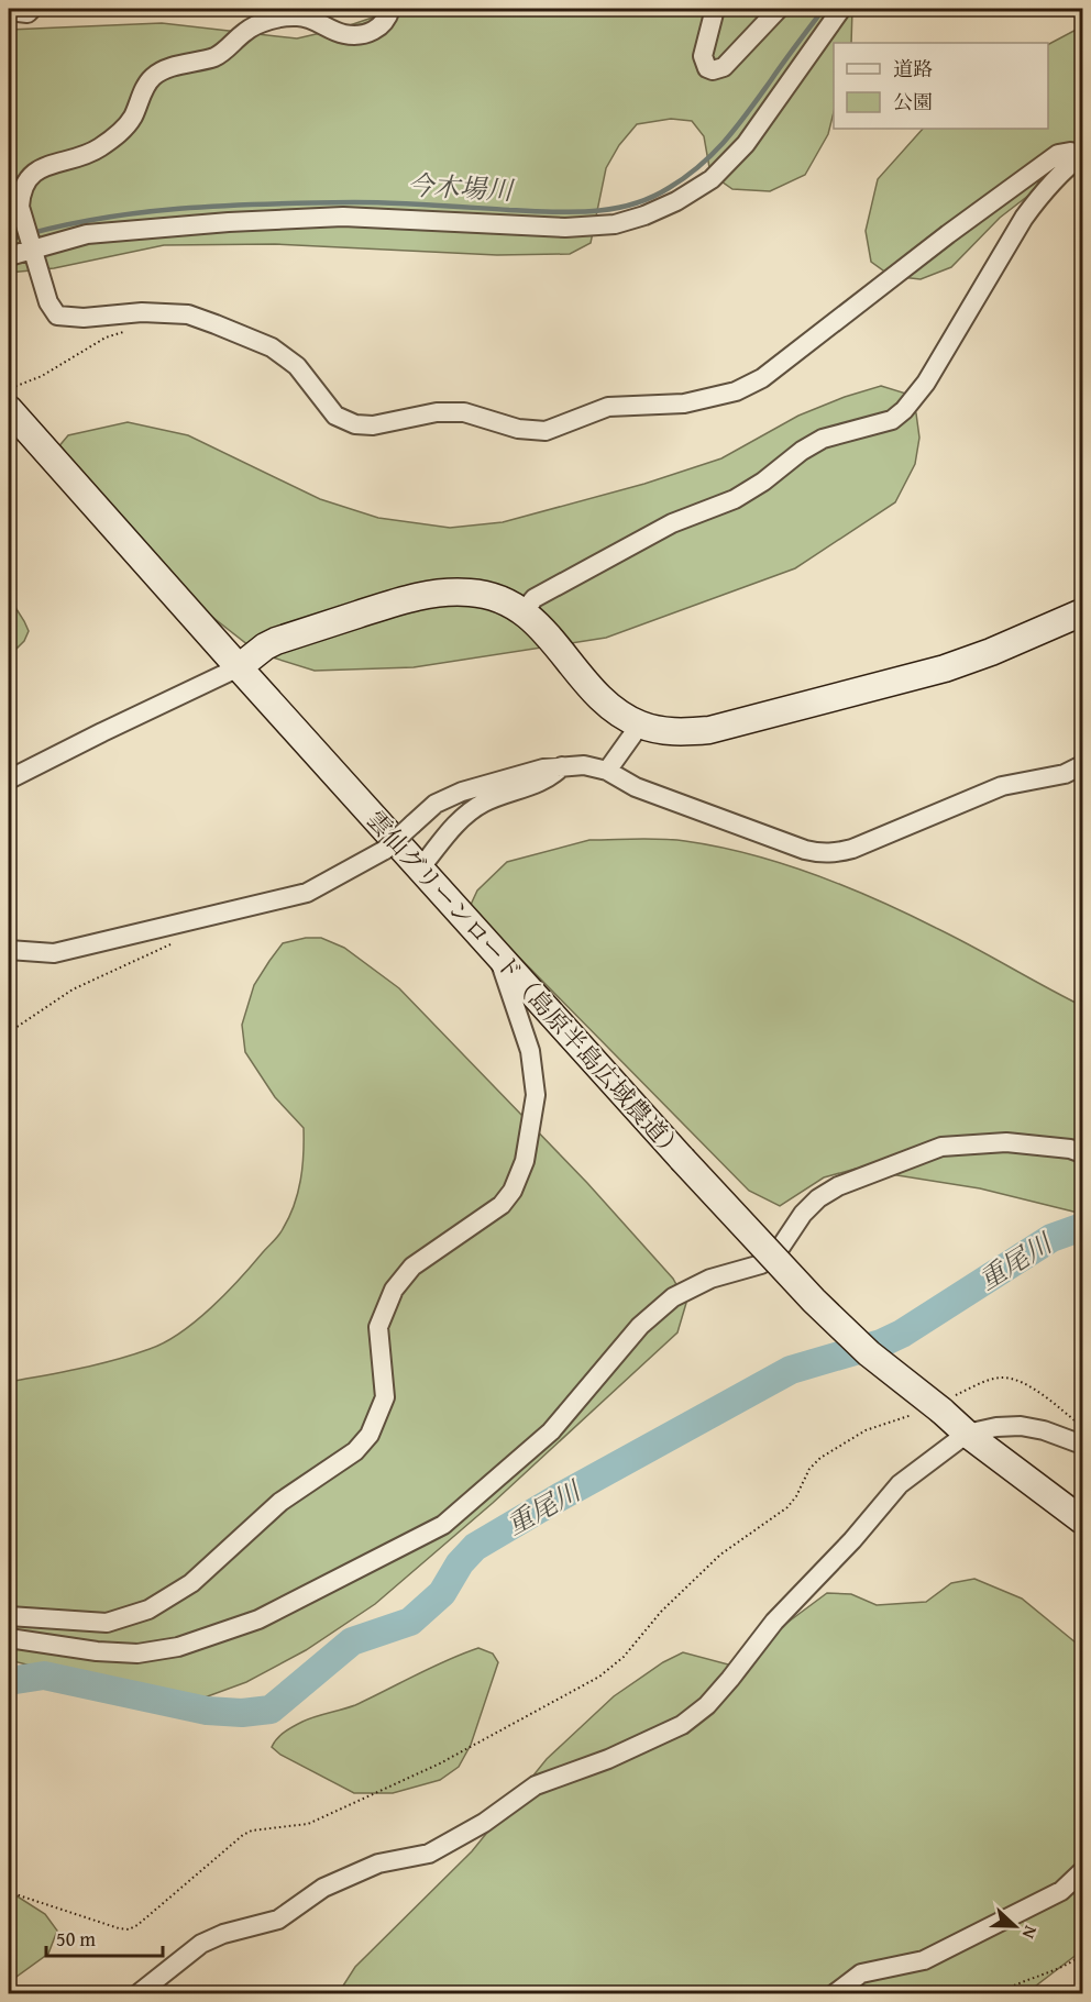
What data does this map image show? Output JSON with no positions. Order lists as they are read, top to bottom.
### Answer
{
  "streets": {
    "street": ["雲仙グリーンロード（島原半島広域農道）"]
  },
  "water": ["今木場川", "重尾川"],
  "legend": ["道路", "公園"],
  "scale_bar": "50 m",
  "north": "right"
}
